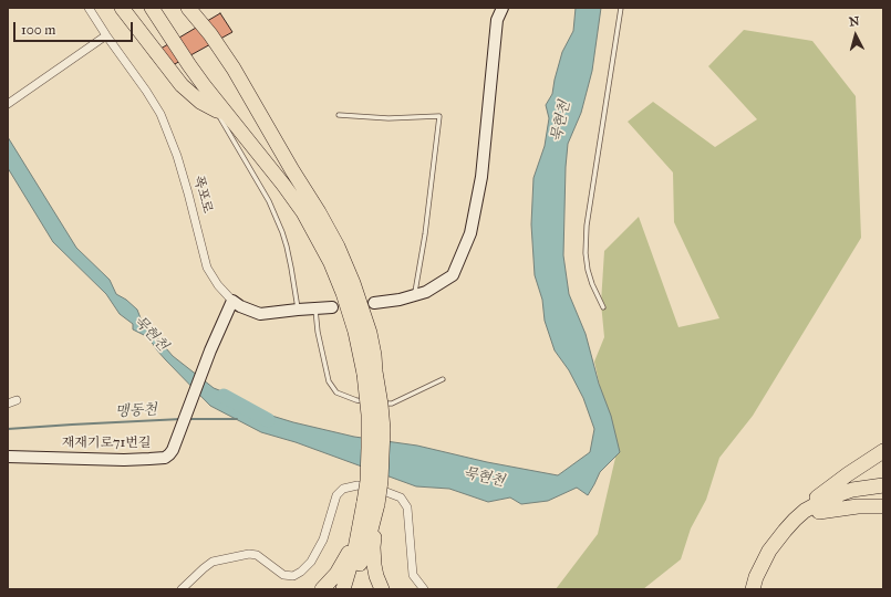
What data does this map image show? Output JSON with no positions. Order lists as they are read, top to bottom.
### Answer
{
  "streets": {
    "main road": ["폭포로", "재재기로71번길"]
  },
  "crossings": [
    ["폭포로", "재재기로71번길"]
  ],
  "water": ["묵현천", "맹동천"],
  "scale_bar": "100 m",
  "north": "top"
}
